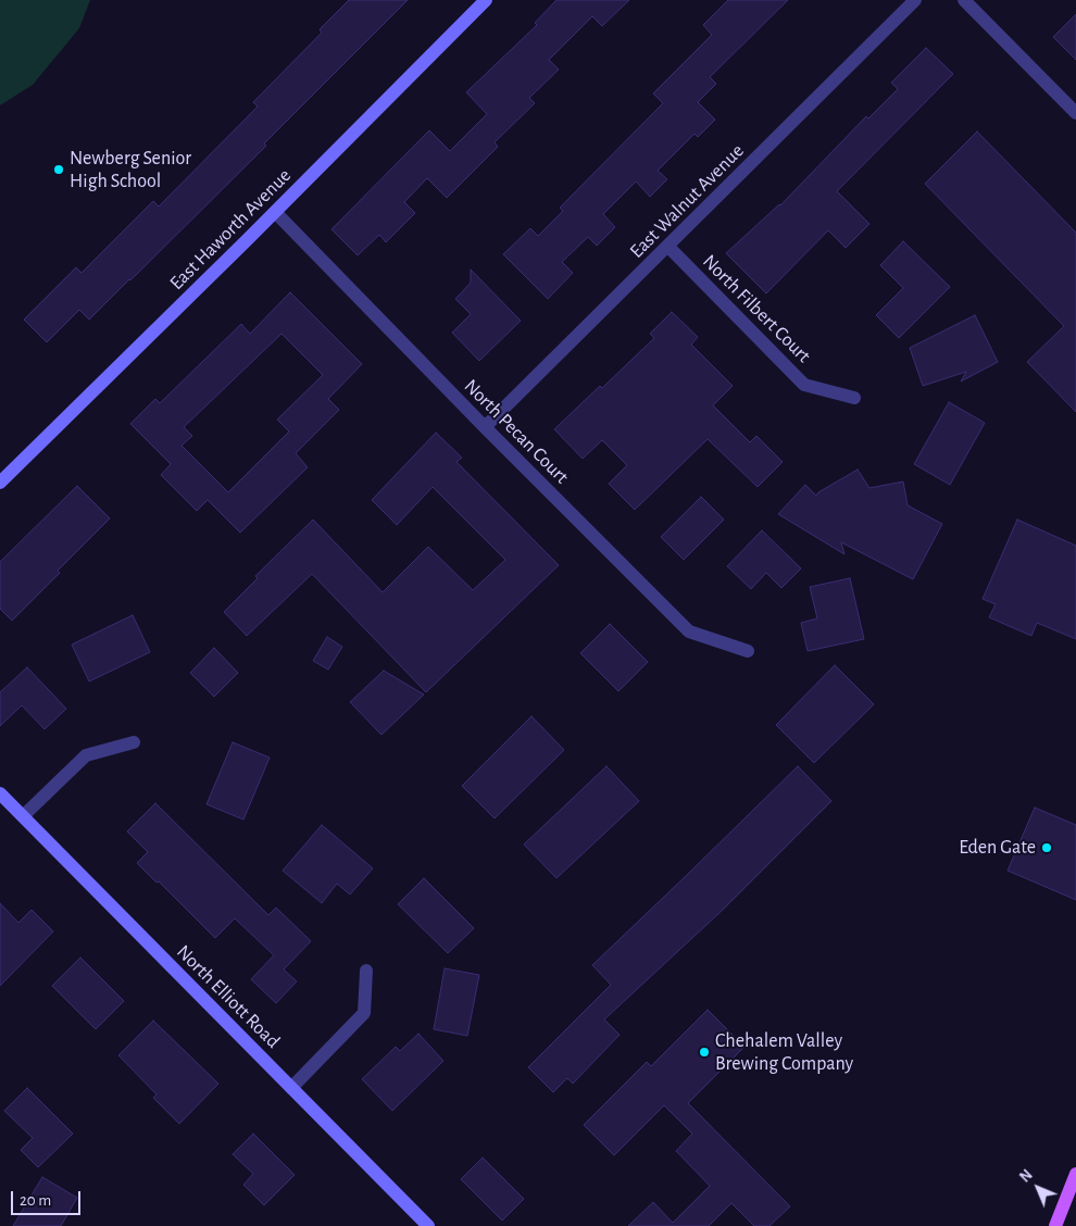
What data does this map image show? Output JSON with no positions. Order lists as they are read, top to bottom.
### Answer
{
  "streets": {
    "street": [
      "East Walnut Avenue",
      "East Haworth Avenue",
      "North Filbert Court",
      "North Pecan Court",
      "North Elliott Road"
    ]
  },
  "crossings": [
    ["East Walnut Avenue", "North Filbert Court"],
    ["East Walnut Avenue", "North Pecan Court"],
    ["East Haworth Avenue", "North Pecan Court"]
  ],
  "places": ["Newberg Senior High School", "Eden Gate", "Chehalem Valley Brewing Company"],
  "scale_bar": "20 m",
  "north": "top left"
}
